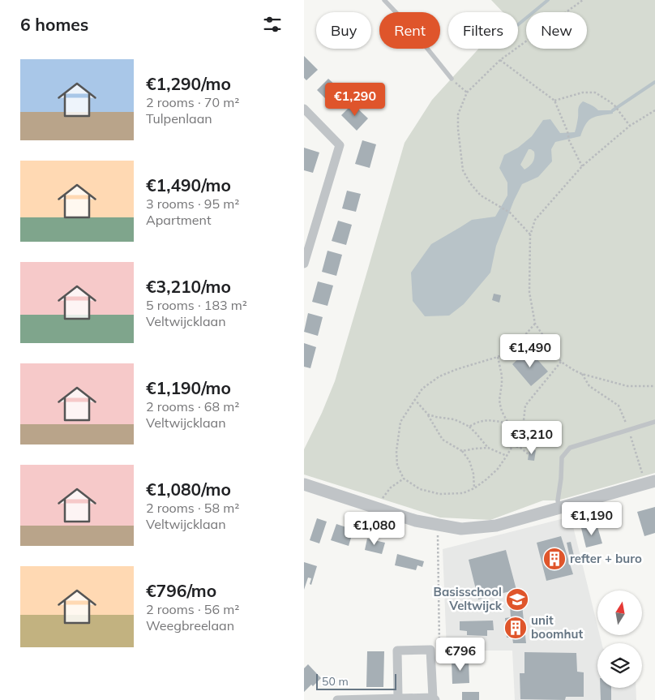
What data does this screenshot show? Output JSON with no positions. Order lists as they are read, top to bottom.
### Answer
{
  "places": {
    "building": ["refter + buro", "unit boomhut"],
    "school or university": ["Basisschool Veltwijck"]
  },
  "scale_bar": "50 m",
  "north": "top",
  "page": {
    "heading": "6 homes",
    "chip": [
      "Buy",
      "Rent",
      "Filters",
      "New"
    ],
    "list": [
      {
        "name": "€1,290/mo",
        "note": "2 rooms · 70 m² · Tulpenlaan"
      },
      {
        "name": "€1,490/mo",
        "note": "3 rooms · 95 m² · Apartment"
      },
      {
        "name": "€3,210/mo",
        "note": "5 rooms · 183 m² · Veltwijcklaan"
      },
      {
        "name": "€1,190/mo",
        "note": "2 rooms · 68 m² · Veltwijcklaan"
      },
      {
        "name": "€1,080/mo",
        "note": "2 rooms · 58 m² · Veltwijcklaan"
      },
      {
        "name": "€796/mo",
        "note": "2 rooms · 56 m² · Weegbreelaan"
      }
    ],
    "price": [
      "€1,290",
      "€1,490",
      "€3,210",
      "€1,190",
      "€1,080",
      "€796"
    ],
    "scale": "50 m"
  }
}
